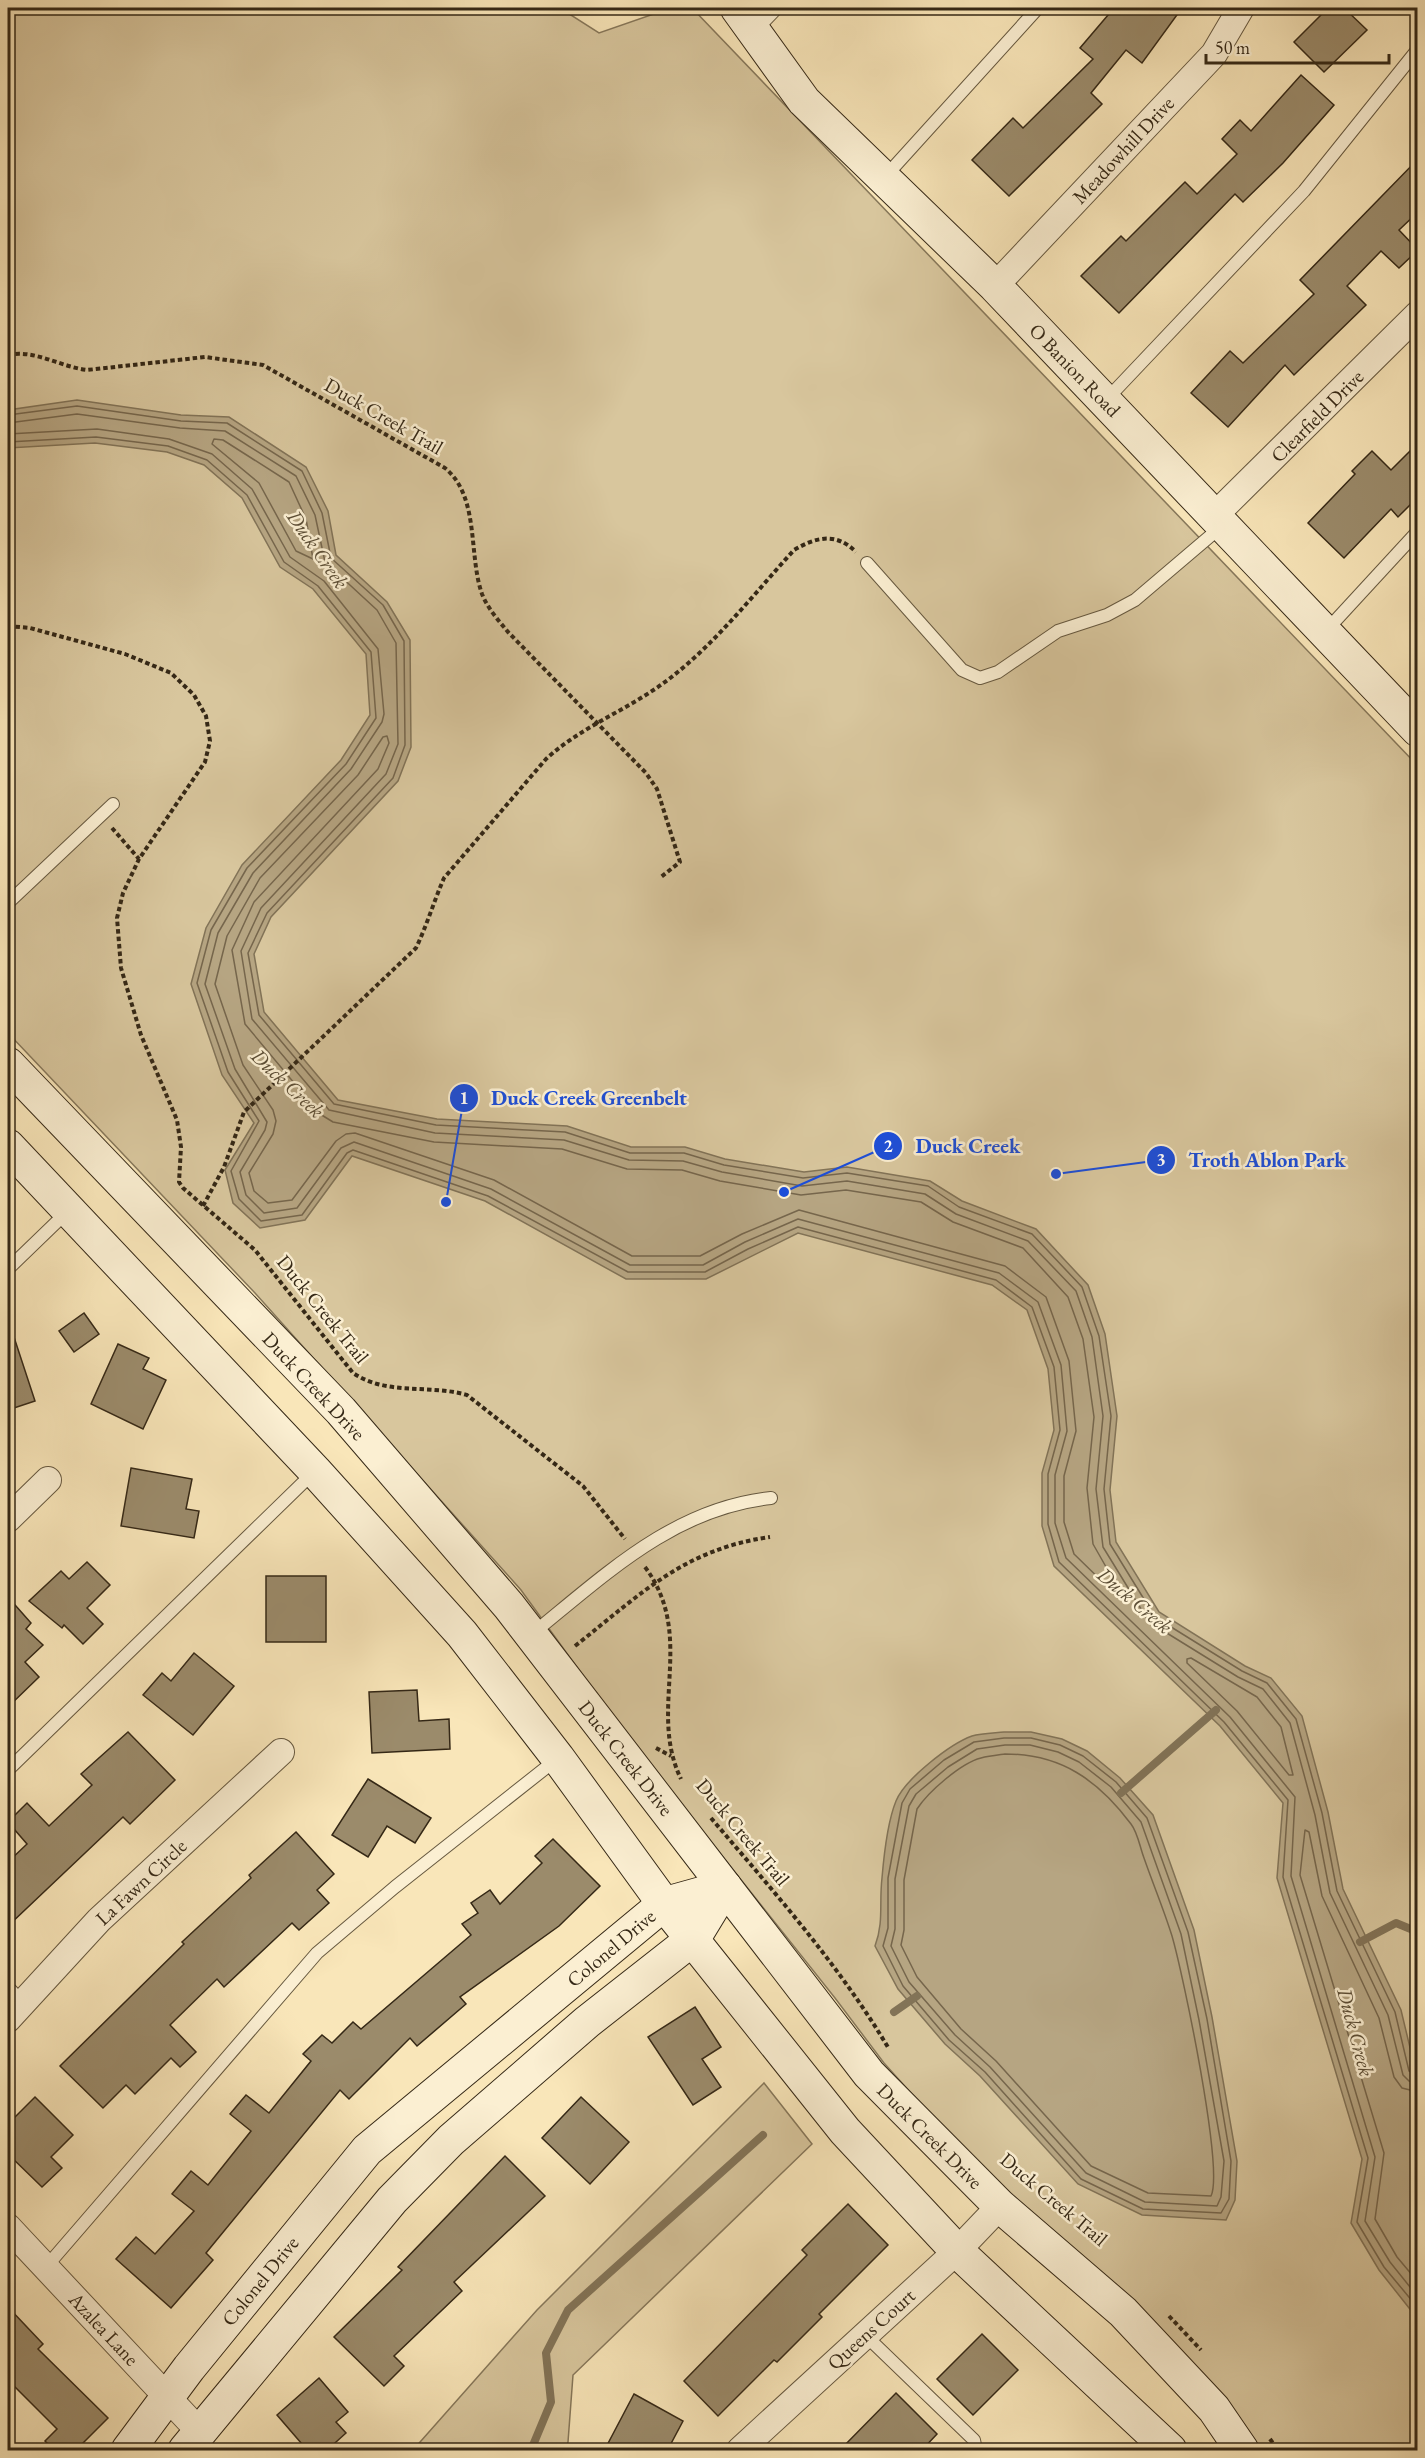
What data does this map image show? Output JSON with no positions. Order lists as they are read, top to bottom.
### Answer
{
  "streets": {
    "main road": ["O Banion Road", "Duck Creek Drive", "Colonel Drive"],
    "street": [
      "Meadowhill Drive",
      "Clearfield Drive",
      "La Fawn Circle",
      "Azalea Lane",
      "Queens Court"
    ],
    "path": ["Duck Creek Trail"]
  },
  "crossings": [
    ["Meadowhill Drive", "O Banion Road"],
    ["O Banion Road", "Clearfield Drive"],
    ["Duck Creek Drive", "Colonel Drive"],
    ["Duck Creek Drive", "Queens Court"],
    ["Colonel Drive", "Azalea Lane"]
  ],
  "water": ["Duck Creek"],
  "places": ["Troth Ablon Park", "Duck Creek", "Duck Creek Greenbelt"],
  "scale_bar": "50 m"
}
